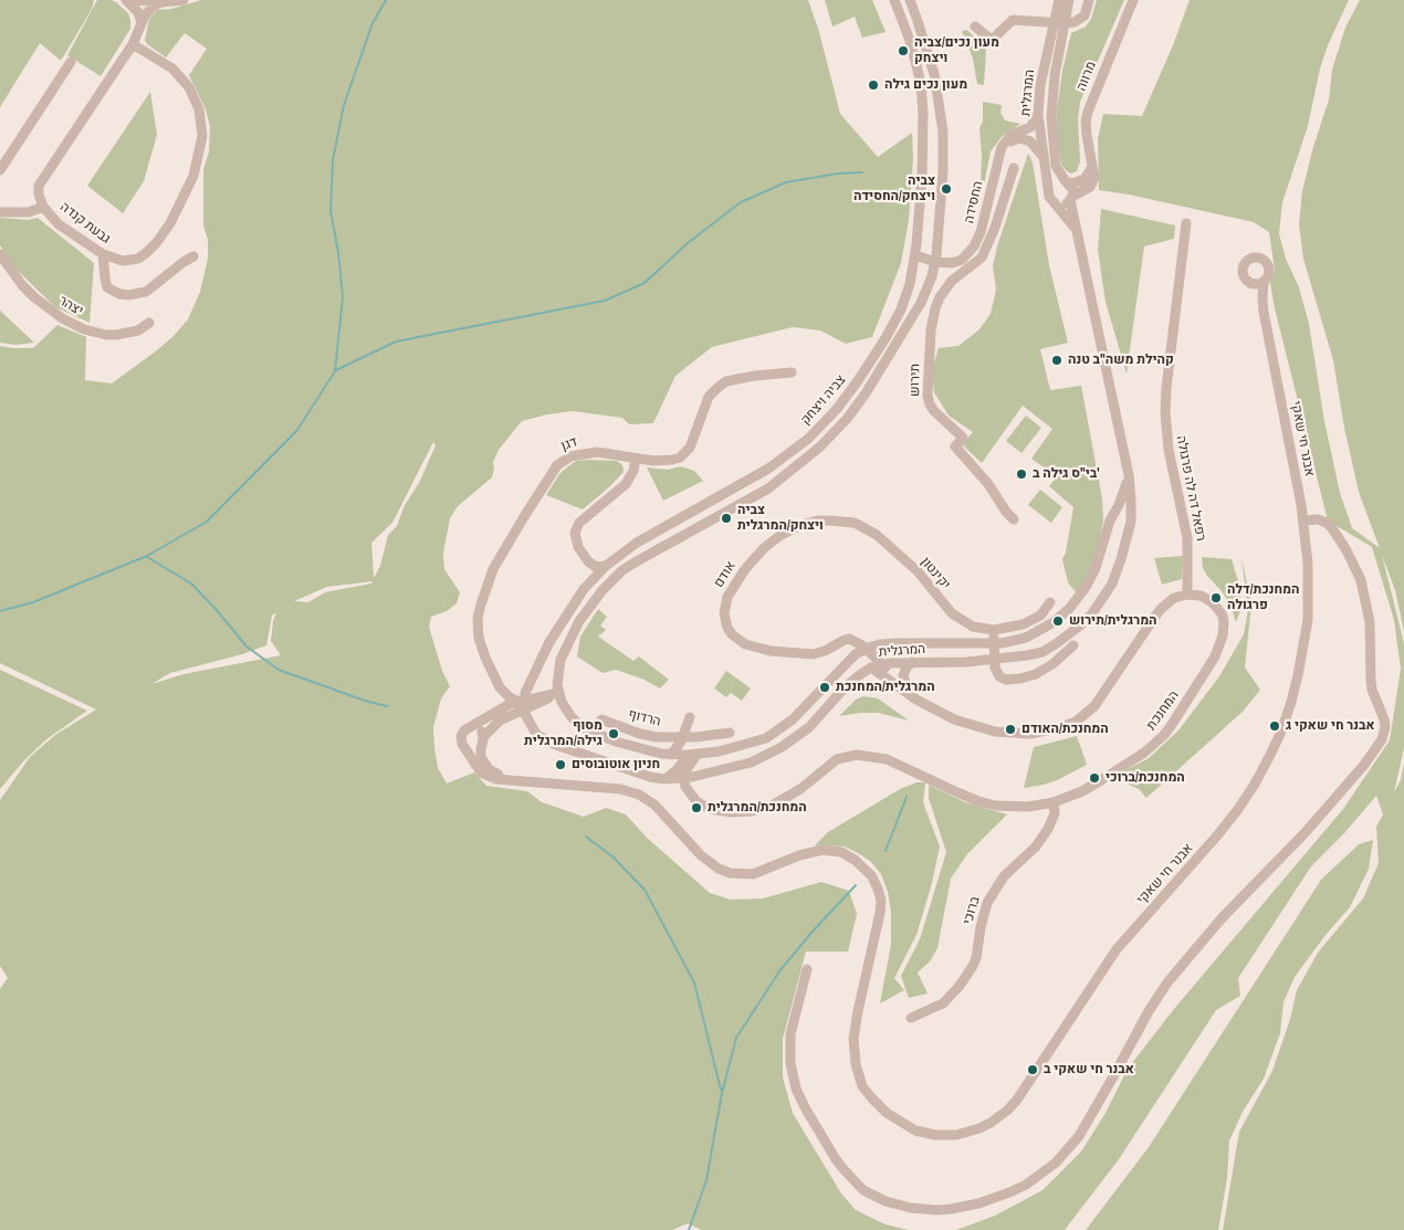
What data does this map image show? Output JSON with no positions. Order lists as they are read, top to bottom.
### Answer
{
  "streets": {
    "street": [
      "מרווה",
      "המרגלית",
      "החסידה",
      "גבעת קנדה",
      "יצהר",
      "תירוש",
      "צביה ויצחק",
      "אבנר חי שאקי",
      "דגן",
      "רפאל דה לה פרגולה",
      "יקינטון",
      "אודם",
      "המחנכת",
      "הרדוף",
      "ברוכי"
    ]
  },
  "crossings": [
    ["מרווה", "המרגלית"],
    ["המרגלית", "החסידה"],
    ["המרגלית", "צביה ויצחק"],
    ["המרגלית", "המחנכת"],
    ["החסידה", "צביה ויצחק"],
    ["רפאל דה לה פרגולה", "המחנכת"],
    ["יקינטון", "אודם"],
    ["המחנכת", "ברוכי"]
  ],
  "places": [
    "מעון נכים/צביה ויצחק",
    "מעון נכים גילה",
    "צביה ויצחק/החסידה",
    "קהילת משה\"ב טנה",
    "בי\"ס גילה ב'",
    "צביה ויצחק/המרגלית",
    "המחנכת/דלה פרגולה",
    "המרגלית/תירוש",
    "המרגלית/המחנכת",
    "אבנר חי שאקי ג",
    "המחנכת/האודם",
    "מסוף גילה/המרגלית",
    "חניון אוטובוסים",
    "המחנכת/ברוכי",
    "המחנכת/המרגלית",
    "אבנר חי שאקי ב"
  ]
}
